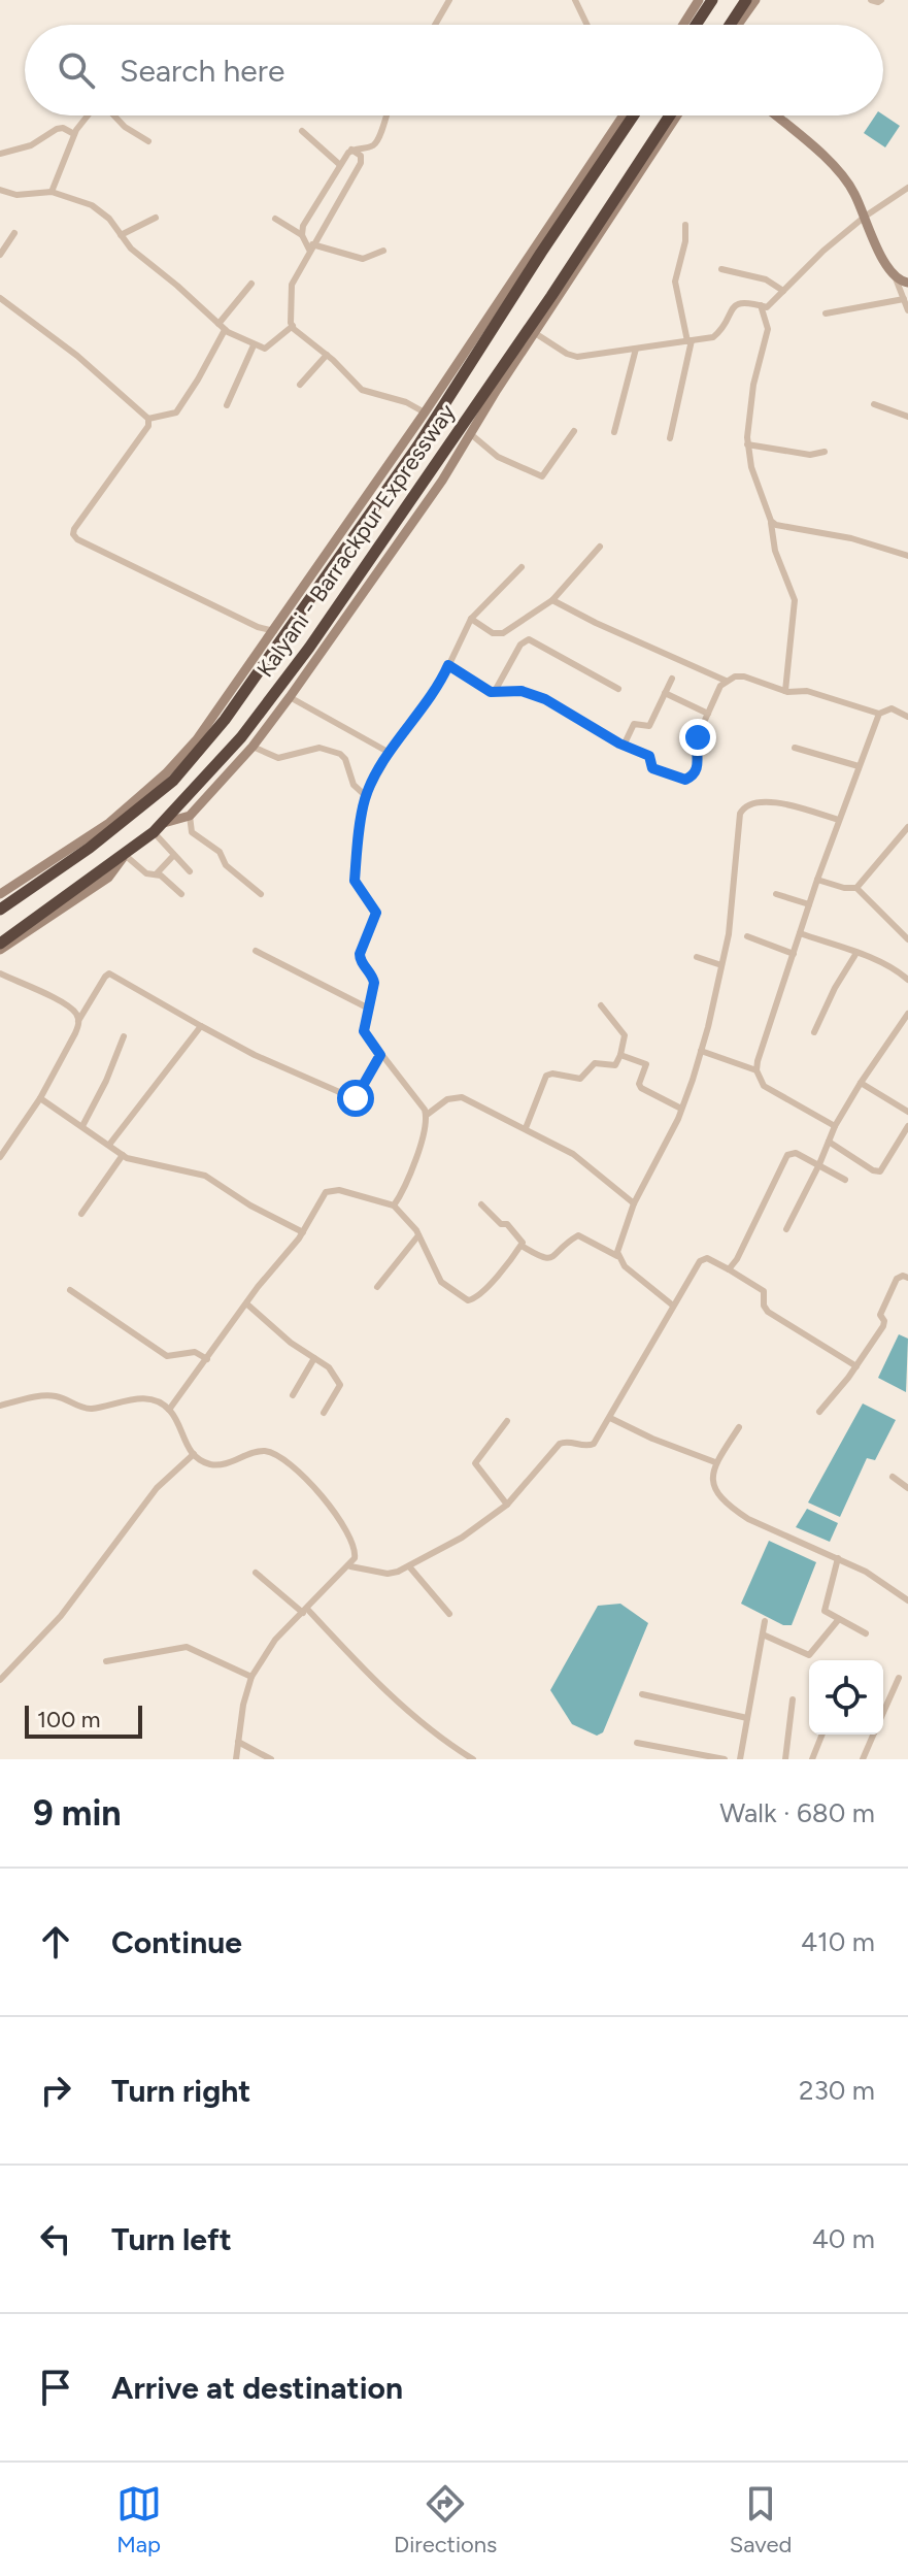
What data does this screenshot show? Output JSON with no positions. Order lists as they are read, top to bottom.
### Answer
{
  "streets": {
    "highway": ["Kalyani - Barrackpur Expressway"]
  },
  "scale_bar": "100 m",
  "page": {
    "search": "Search here",
    "scale": "100 m",
    "heading": ["9 min", "Walk · 680 m"],
    "list": [
      ["Continue", "410 m"],
      ["Turn right", "230 m"],
      ["Turn left", "40 m"],
      "Arrive at destination"
    ],
    "nav": ["Map", "Directions", "Saved"]
  }
}
